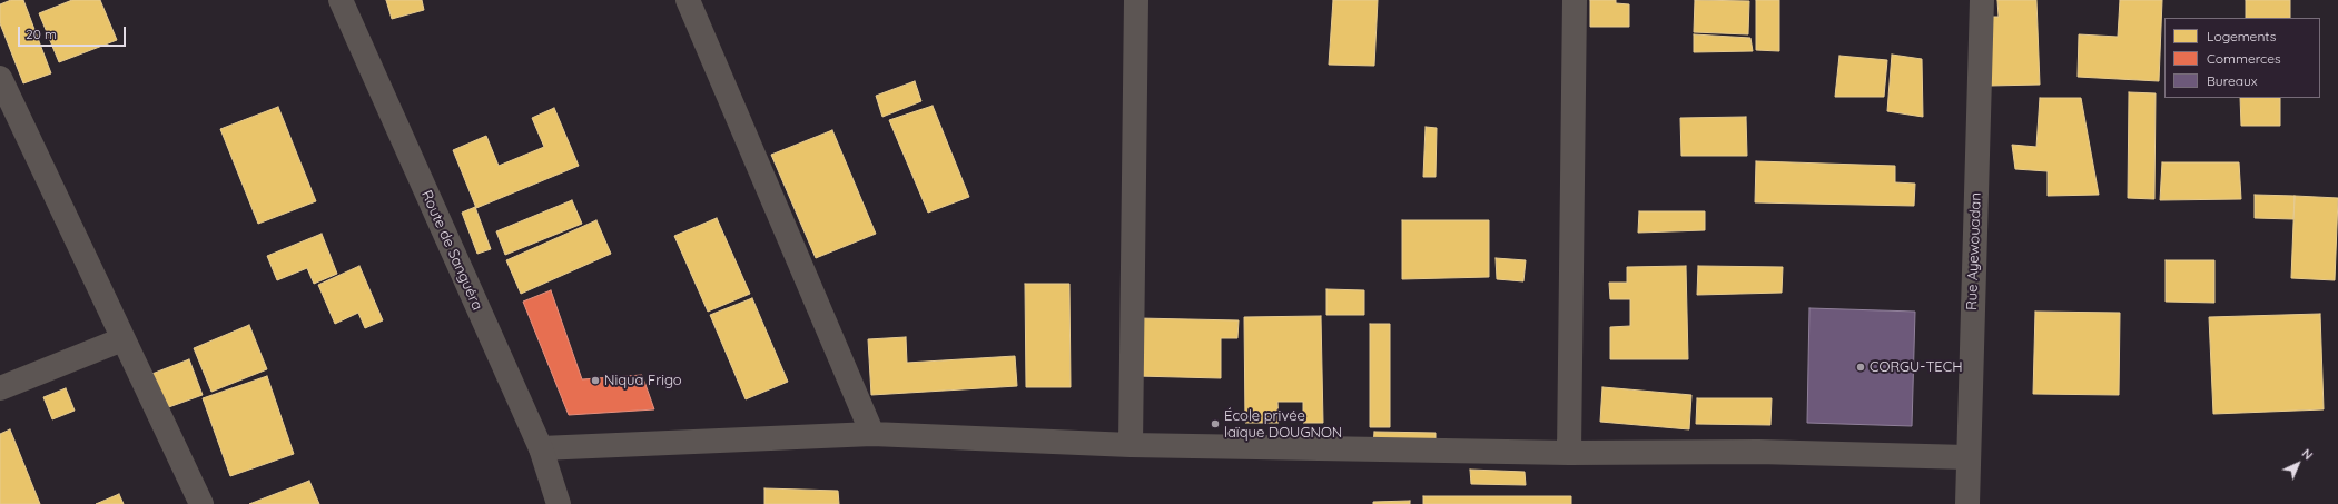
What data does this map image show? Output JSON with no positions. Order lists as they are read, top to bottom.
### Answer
{
  "streets": {
    "street": ["Route de Sanguéra", "Rue Ayewouadan"]
  },
  "places": ["CORGU-TECH", "Niqua Frigo", "École privée laïque DOUGNON"],
  "legend": ["Logements", "Commerces", "Bureaux"],
  "scale_bar": "20 m",
  "north": "top right"
}
